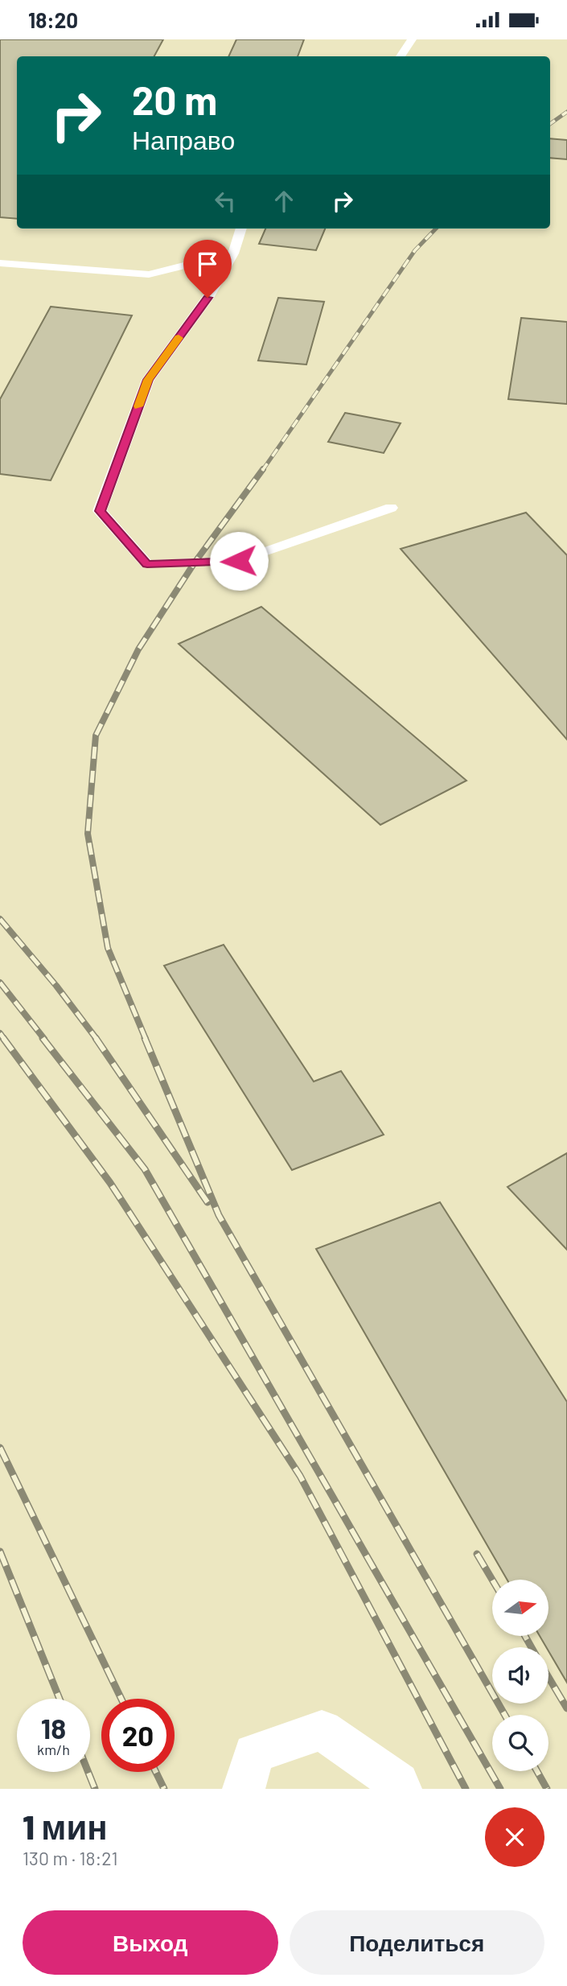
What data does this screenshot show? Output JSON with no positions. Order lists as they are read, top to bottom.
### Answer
{
  "north": "right",
  "page": {
    "status": "18:20",
    "turn": ["20 m", "Направо"],
    "speed": "18 km/h",
    "limit": "20",
    "heading": ["1 мин", "130 m · 18:21"],
    "buttons": ["Выход", "Поделиться"]
  }
}
